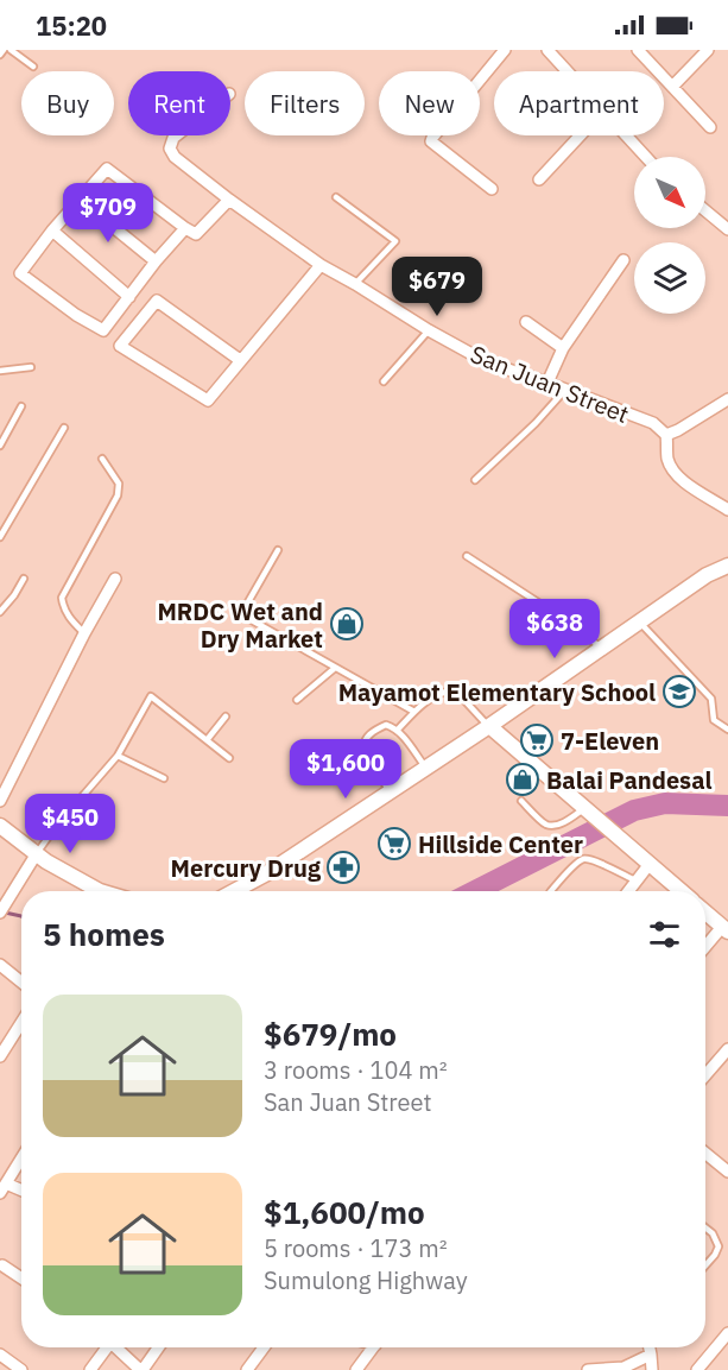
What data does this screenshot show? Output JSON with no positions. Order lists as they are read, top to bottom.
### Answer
{
  "streets": {
    "street": ["San Juan Street"]
  },
  "places": {
    "shop": ["MRDC Wet and Dry Market", "Balai Pandesal"],
    "school or university": ["Mayamot Elementary School"],
    "supermarket": ["7-Eleven", "Hillside Center"],
    "pharmacy": ["Mercury Drug"]
  },
  "north": "bottom right",
  "page": {
    "status": "15:20",
    "chip": [
      "Buy",
      "Rent",
      "Filters",
      "New",
      "Apartment"
    ],
    "price": [
      "$709",
      "$679",
      "$638",
      "$1,600",
      "$450"
    ],
    "heading": "5 homes",
    "list": [
      {
        "name": "$679/mo",
        "note": "3 rooms · 104 m² · San Juan Street"
      },
      {
        "name": "$1,600/mo",
        "note": "5 rooms · 173 m² · Sumulong Highway"
      }
    ]
  }
}
